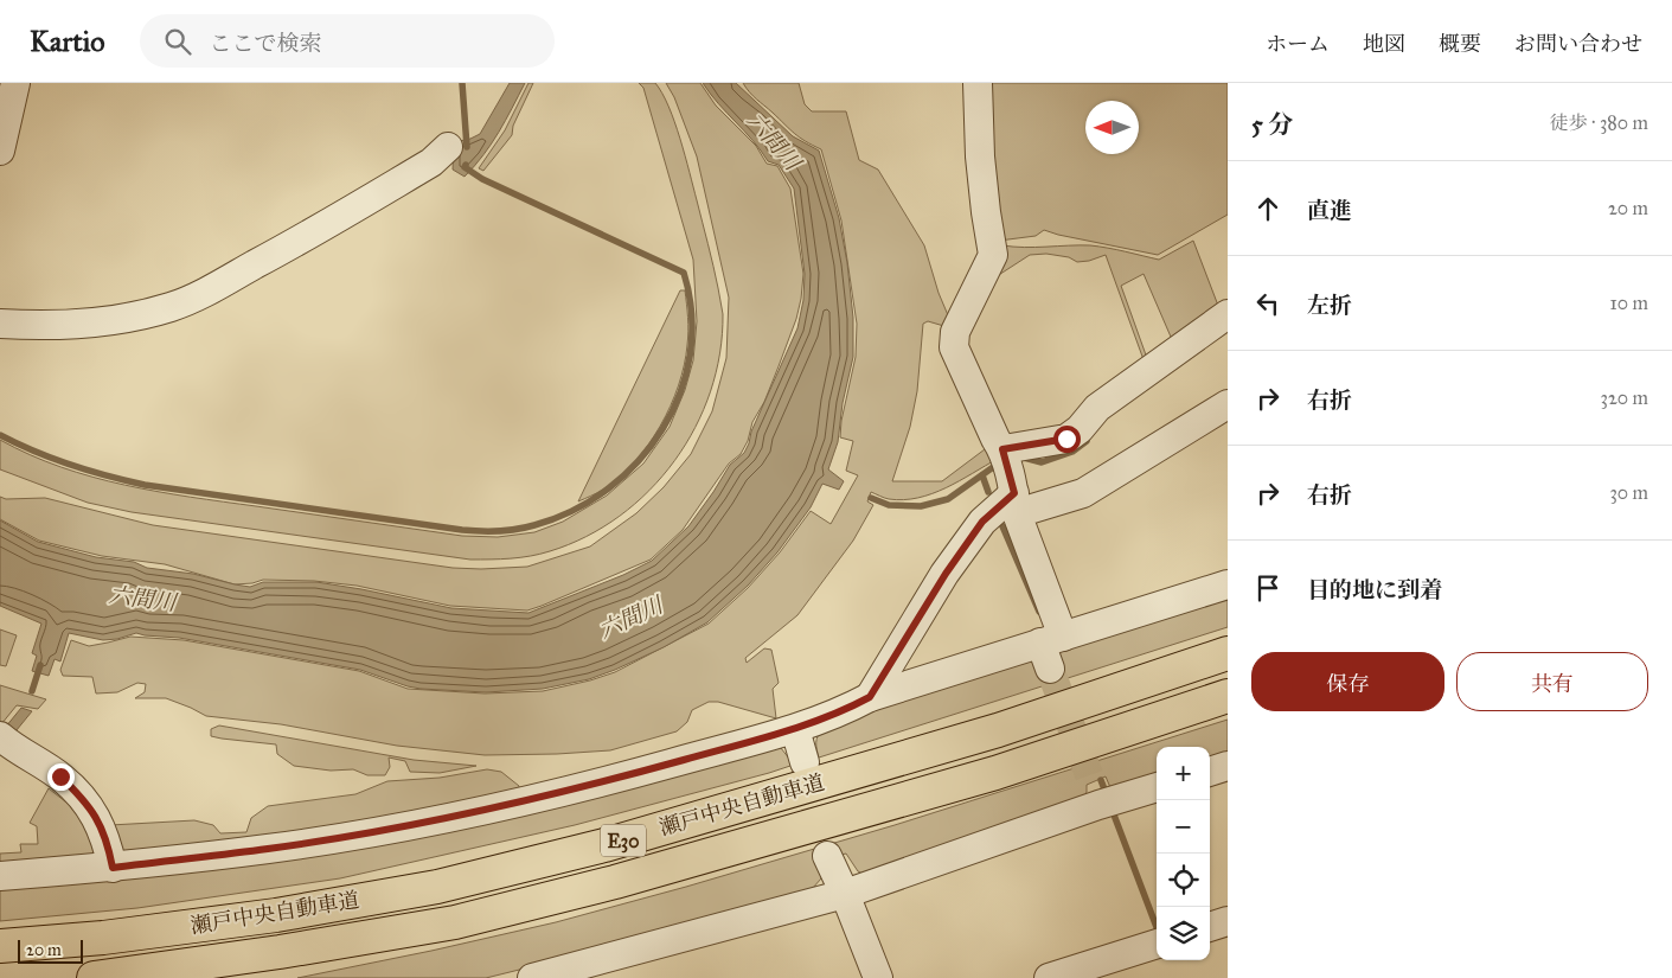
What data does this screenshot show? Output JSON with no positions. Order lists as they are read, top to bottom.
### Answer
{
  "streets": {
    "highway": ["瀬戸中央自動車道", "E30"]
  },
  "water": ["六間川"],
  "scale_bar": "20 m",
  "north": "left",
  "page": {
    "header": "Kartio",
    "search": "ここで検索",
    "nav": [
      "ホーム",
      "地図",
      "概要",
      "お問い合わせ"
    ],
    "heading": ["5 分", "徒歩 · 380 m"],
    "list": [
      ["直進", "20 m"],
      ["左折", "10 m"],
      ["右折", "320 m"],
      ["右折", "30 m"],
      "目的地に到着"
    ],
    "buttons": ["保存", "共有"],
    "map_buttons": ["+", "−"],
    "scale": "20 m"
  }
}
